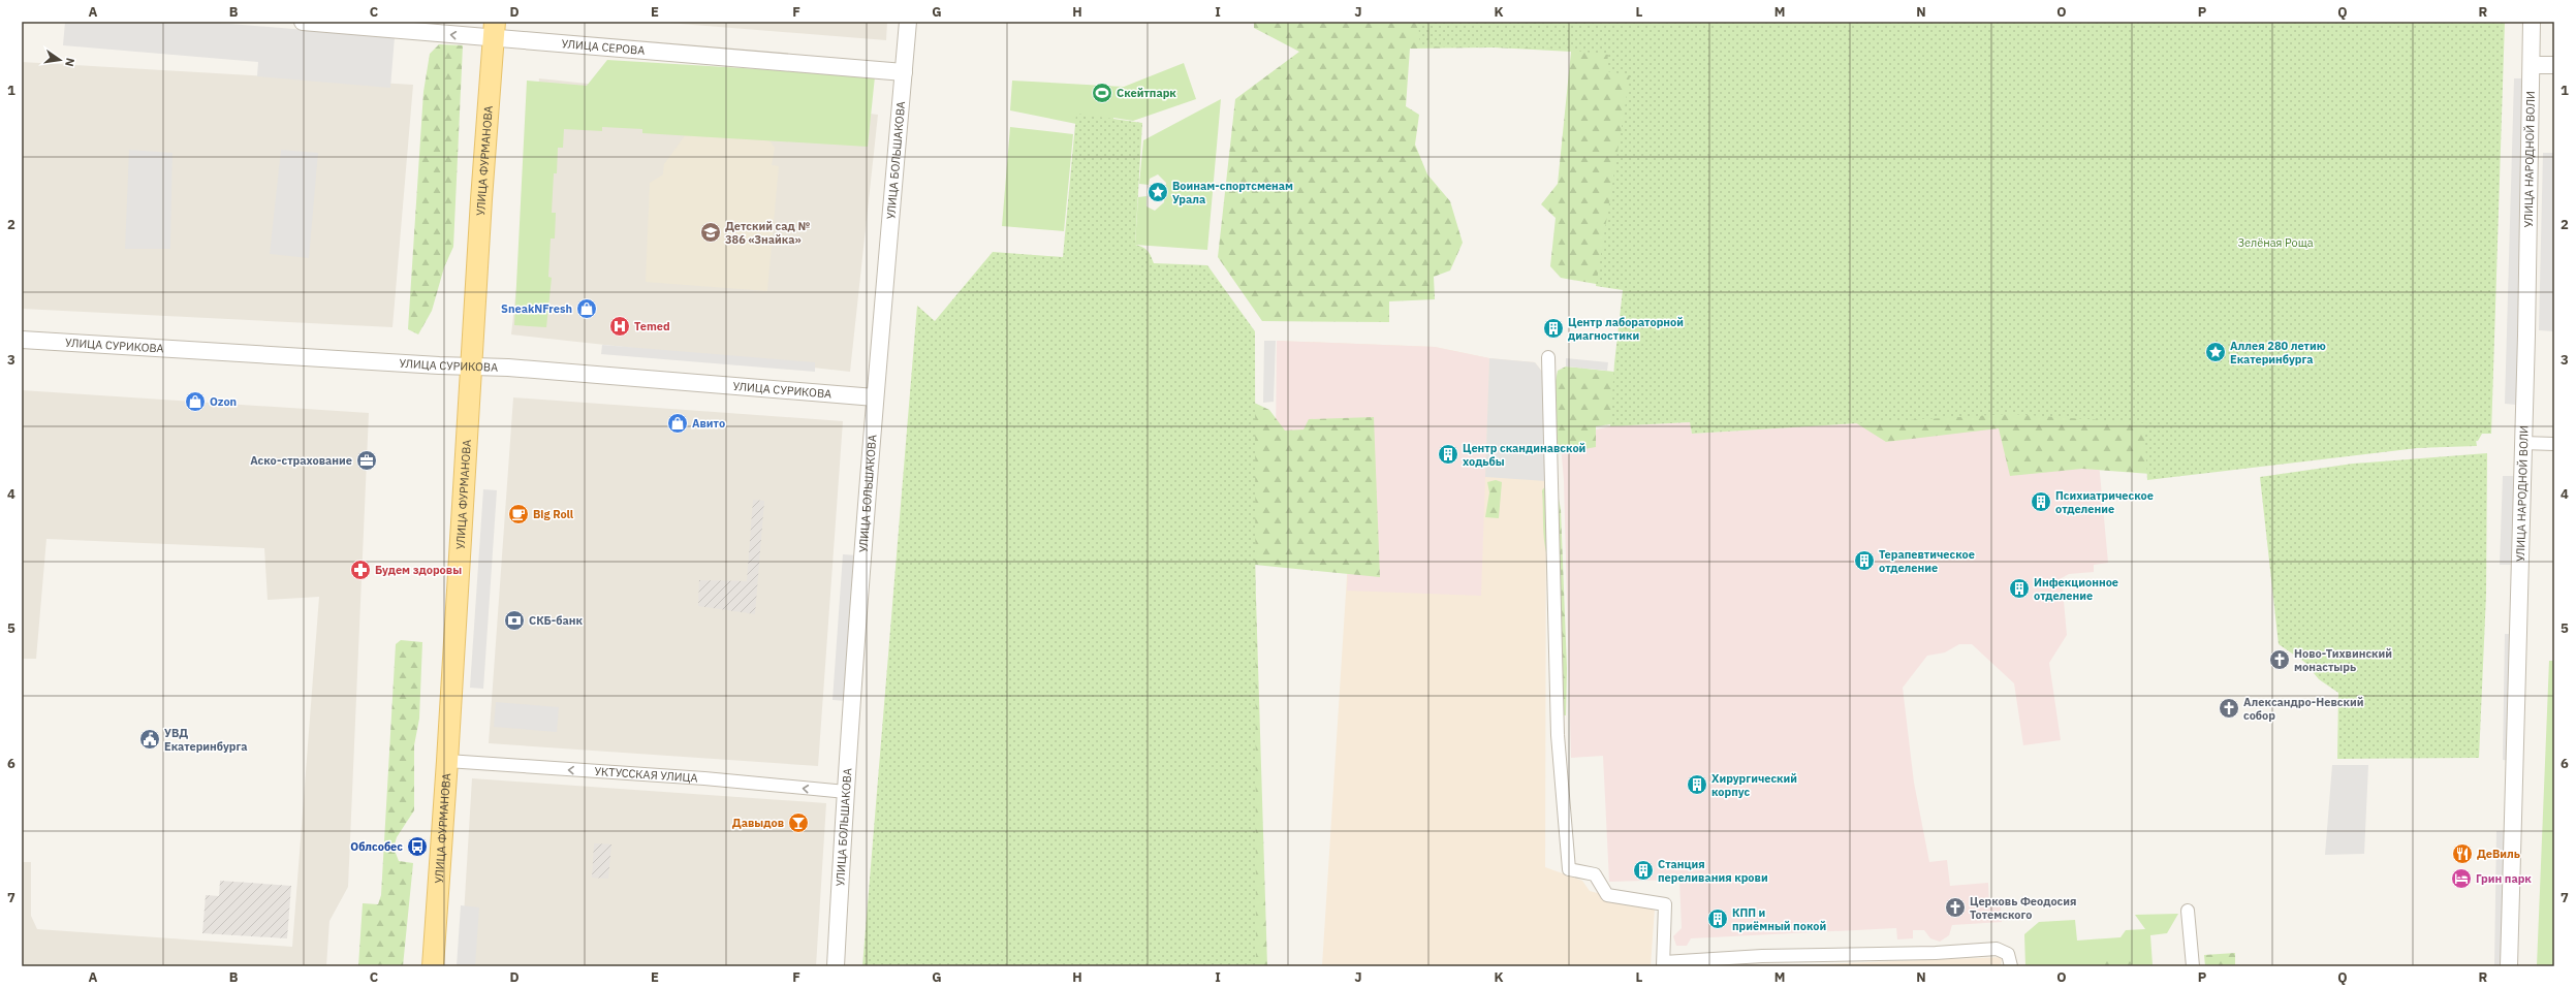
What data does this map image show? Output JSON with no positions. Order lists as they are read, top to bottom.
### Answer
{
  "streets": {
    "main road": ["УЛИЦА ФУРМАНОВА"],
    "street": [
      "УЛИЦА СЕРОВА",
      "УЛИЦА БОЛЬШАКОВА",
      "УЛИЦА НАРОДНОЙ ВОЛИ",
      "УЛИЦА СУРИКОВА",
      "УКТУССКАЯ УЛИЦА"
    ]
  },
  "crossings": [
    ["УЛИЦА СЕРОВА", "УЛИЦА ФУРМАНОВА"],
    ["УЛИЦА СЕРОВА", "УЛИЦА БОЛЬШАКОВА"],
    ["УЛИЦА ФУРМАНОВА", "УЛИЦА СУРИКОВА"],
    ["УЛИЦА ФУРМАНОВА", "УКТУССКАЯ УЛИЦА"],
    ["УЛИЦА БОЛЬШАКОВА", "УЛИЦА СУРИКОВА"],
    ["УЛИЦА БОЛЬШАКОВА", "УКТУССКАЯ УЛИЦА"]
  ],
  "one_way": ["УКТУССКАЯ УЛИЦА"],
  "parks": ["Зелёная Роща"],
  "places": {
    "sports": ["Скейтпарк"],
    "place": ["Воинам-спортсменам Урала", "Аллея 280 летию Екатеринбурга"],
    "school or university": ["Детский сад № 386 «Знайка»"],
    "shop": ["SneakNFresh", "Ozon", "Авито"],
    "hospital": ["Temed"],
    "building": [
      "Центр лабораторной диагностики",
      "Центр скандинавской ходьбы",
      "Психиатрическое отделение",
      "Терапевтическое отделение",
      "Инфекционное отделение",
      "Хирургический корпус",
      "Станция переливания крови",
      "КПП и приёмный покой"
    ],
    "office": ["Аско-страхование"],
    "cafe": ["Big Roll"],
    "pharmacy": ["Будем здоровы"],
    "bank": ["СКБ-банк"],
    "church": ["Ново-Тихвинский монастырь", "Александро-Невский собор", "Церковь Феодосия Тотемского"],
    "public building": ["УВД Екатеринбурга"],
    "bar": ["Давыдов"],
    "bus stop": ["Облсобес"],
    "restaurant": ["ДеВиль"],
    "hotel": ["Грин парк"]
  },
  "north": "right",
  "grid": {
    "columns": [
      "A",
      "B",
      "C",
      "D",
      "E",
      "F",
      "G",
      "H",
      "I",
      "J",
      "K",
      "L",
      "M",
      "N",
      "O",
      "P",
      "Q",
      "R"
    ],
    "rows": [
      "1",
      "2",
      "3",
      "4",
      "5",
      "6",
      "7"
    ]
  }
}
